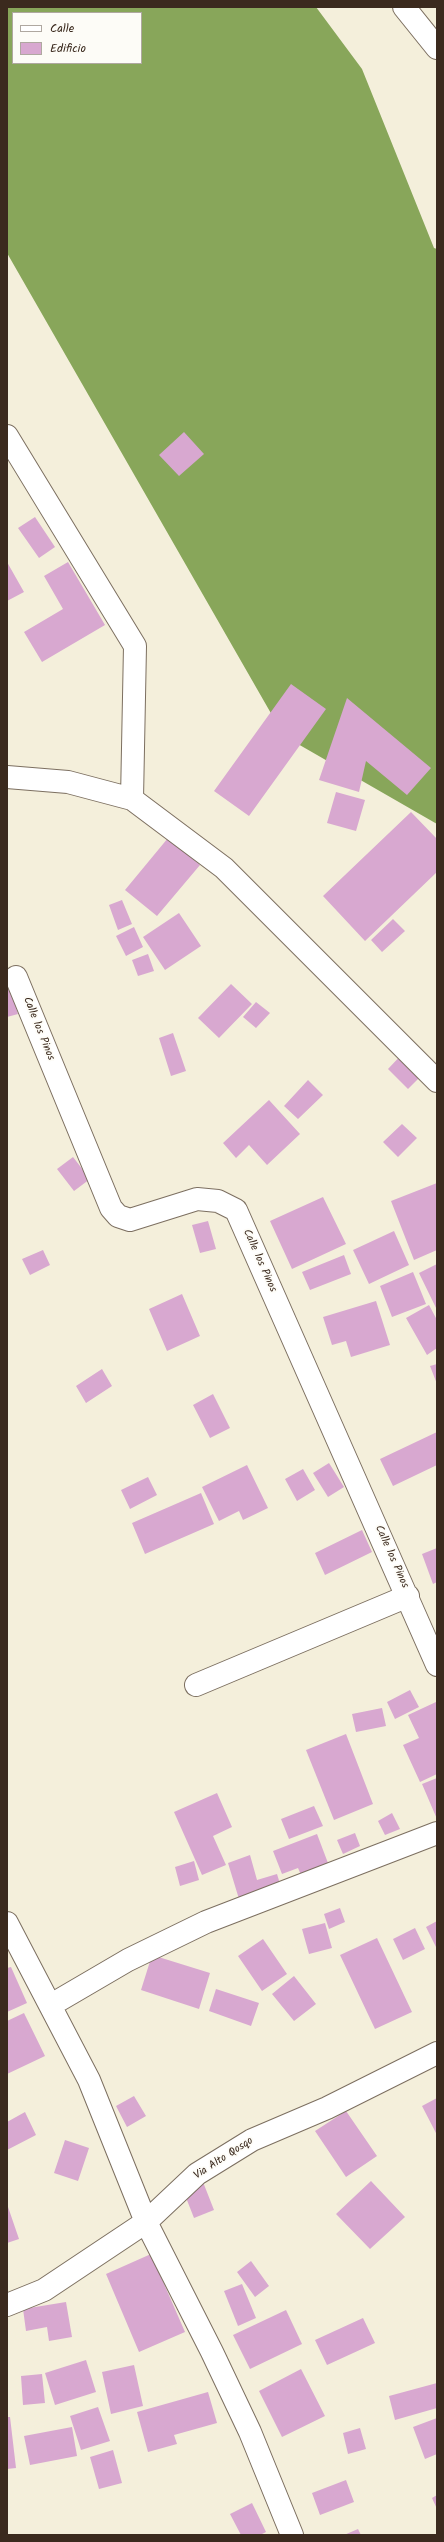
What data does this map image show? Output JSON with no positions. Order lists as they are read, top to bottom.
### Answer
{
  "streets": {
    "street": ["Calle los Pinos", "Via Alto Qosqo"]
  },
  "legend": ["Calle", "Edificio"]
}
